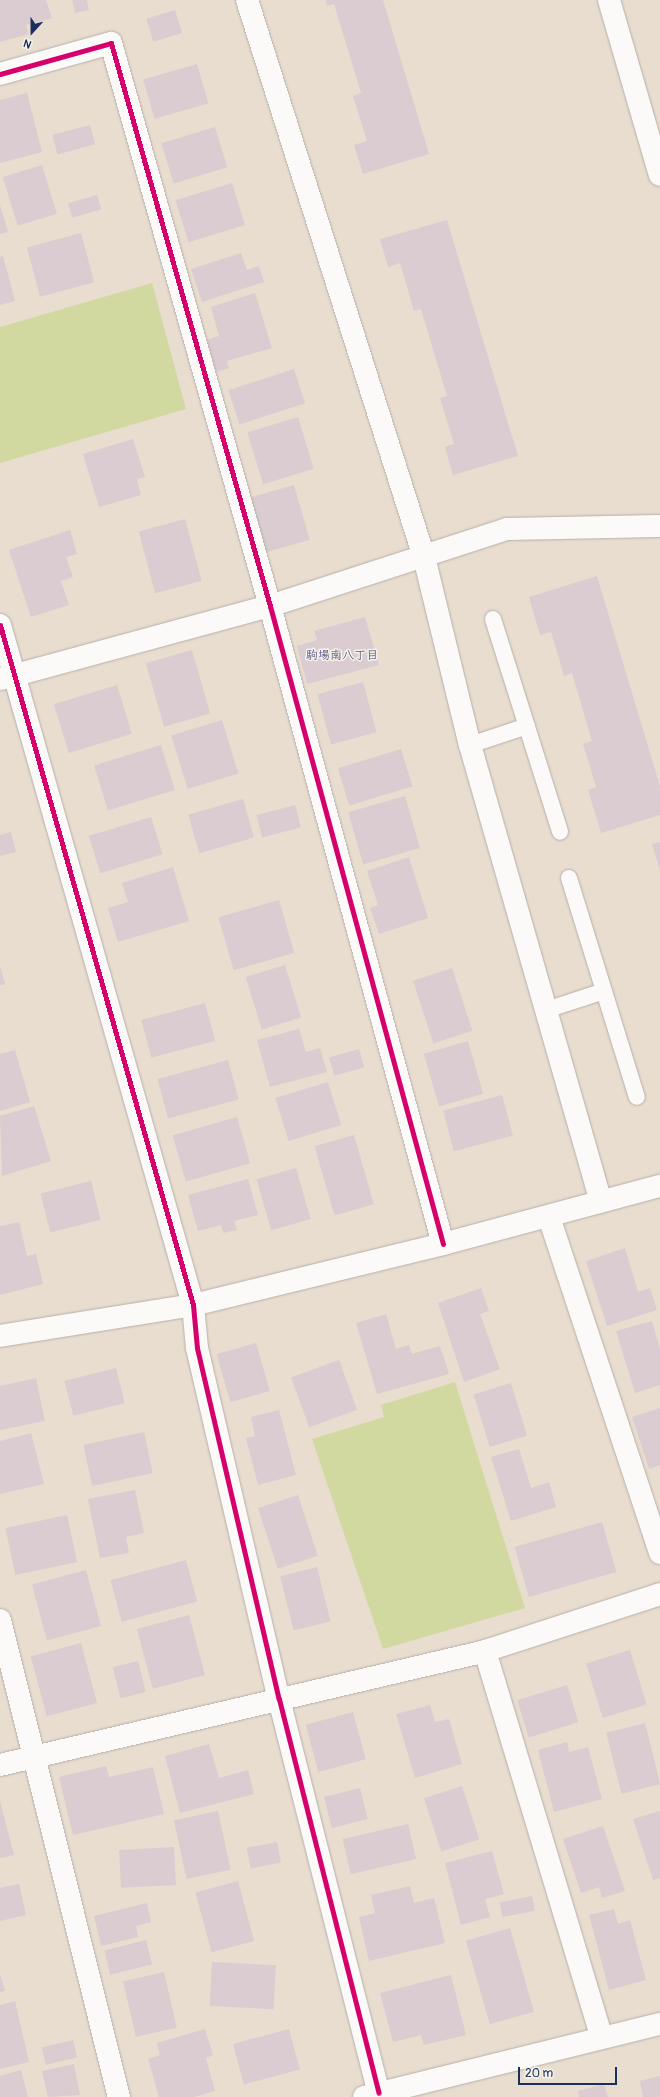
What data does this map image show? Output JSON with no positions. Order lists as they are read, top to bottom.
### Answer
{
  "districts": ["駒場南八丁目"],
  "scale_bar": "20 m",
  "north": "bottom"
}
